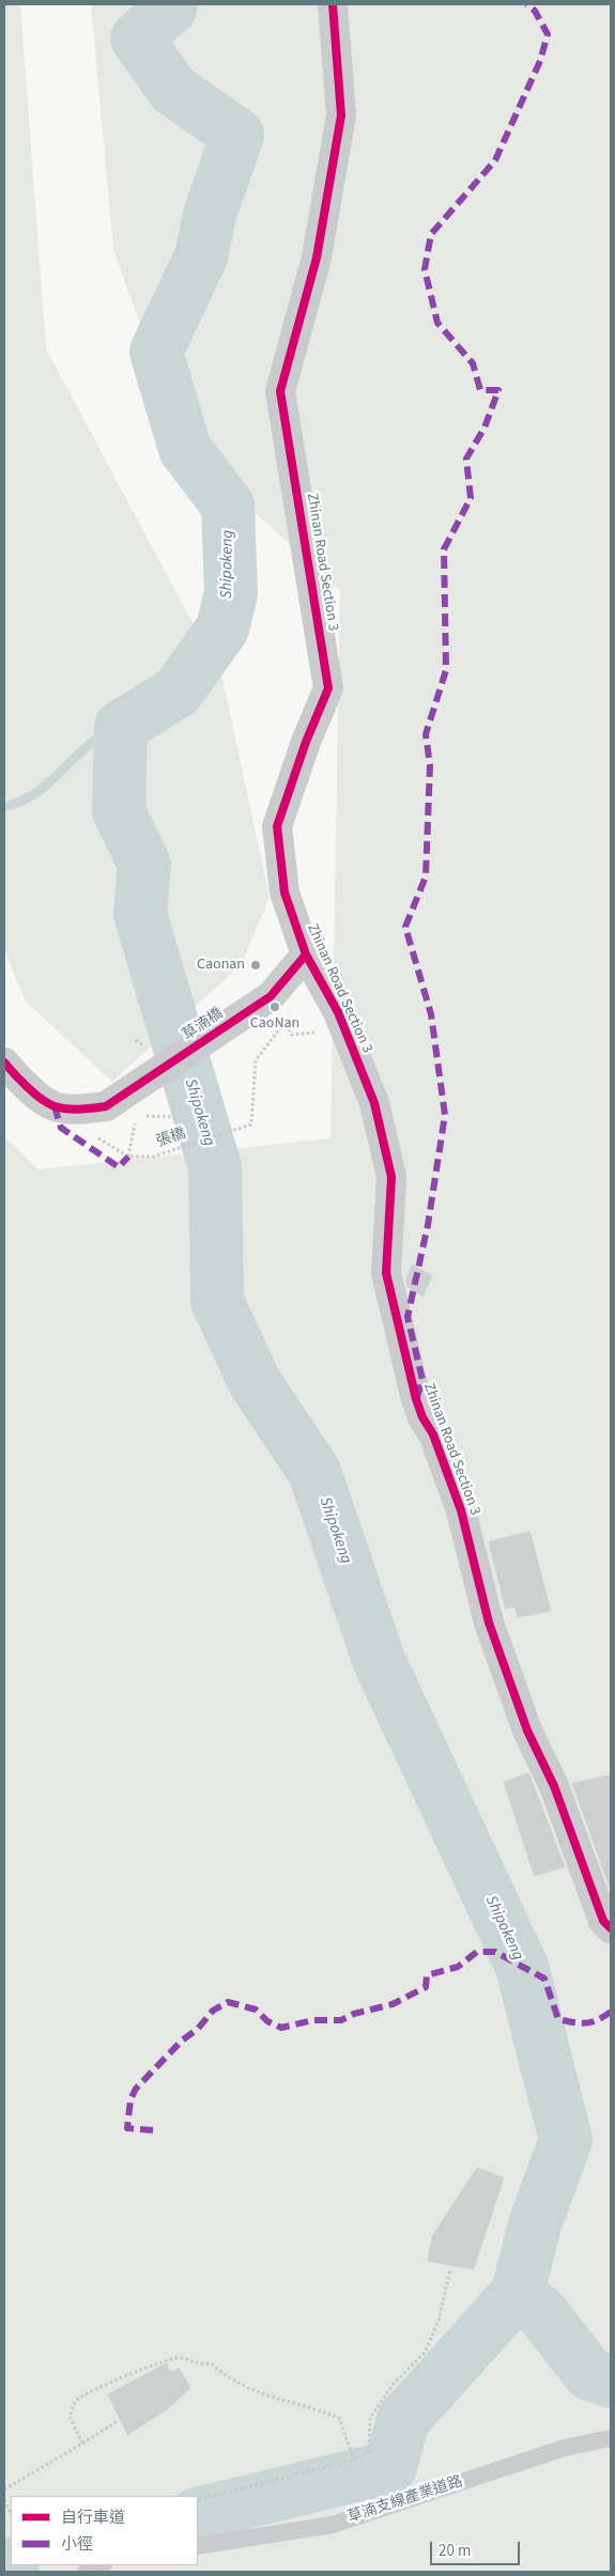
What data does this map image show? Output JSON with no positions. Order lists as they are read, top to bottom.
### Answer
{
  "streets": {
    "street": ["Zhinan Road Section 3", "草湳橋"],
    "lane": ["草湳支線產業道路"],
    "path": ["張橋"]
  },
  "crossings": [
    ["Zhinan Road Section 3", "草湳橋"],
    ["Zhinan Road Section 3", "張橋"]
  ],
  "water": ["Shipokeng"],
  "places": ["Caonan", "CaoNan"],
  "legend": ["自行車道", "小徑"],
  "scale_bar": "20 m"
}
